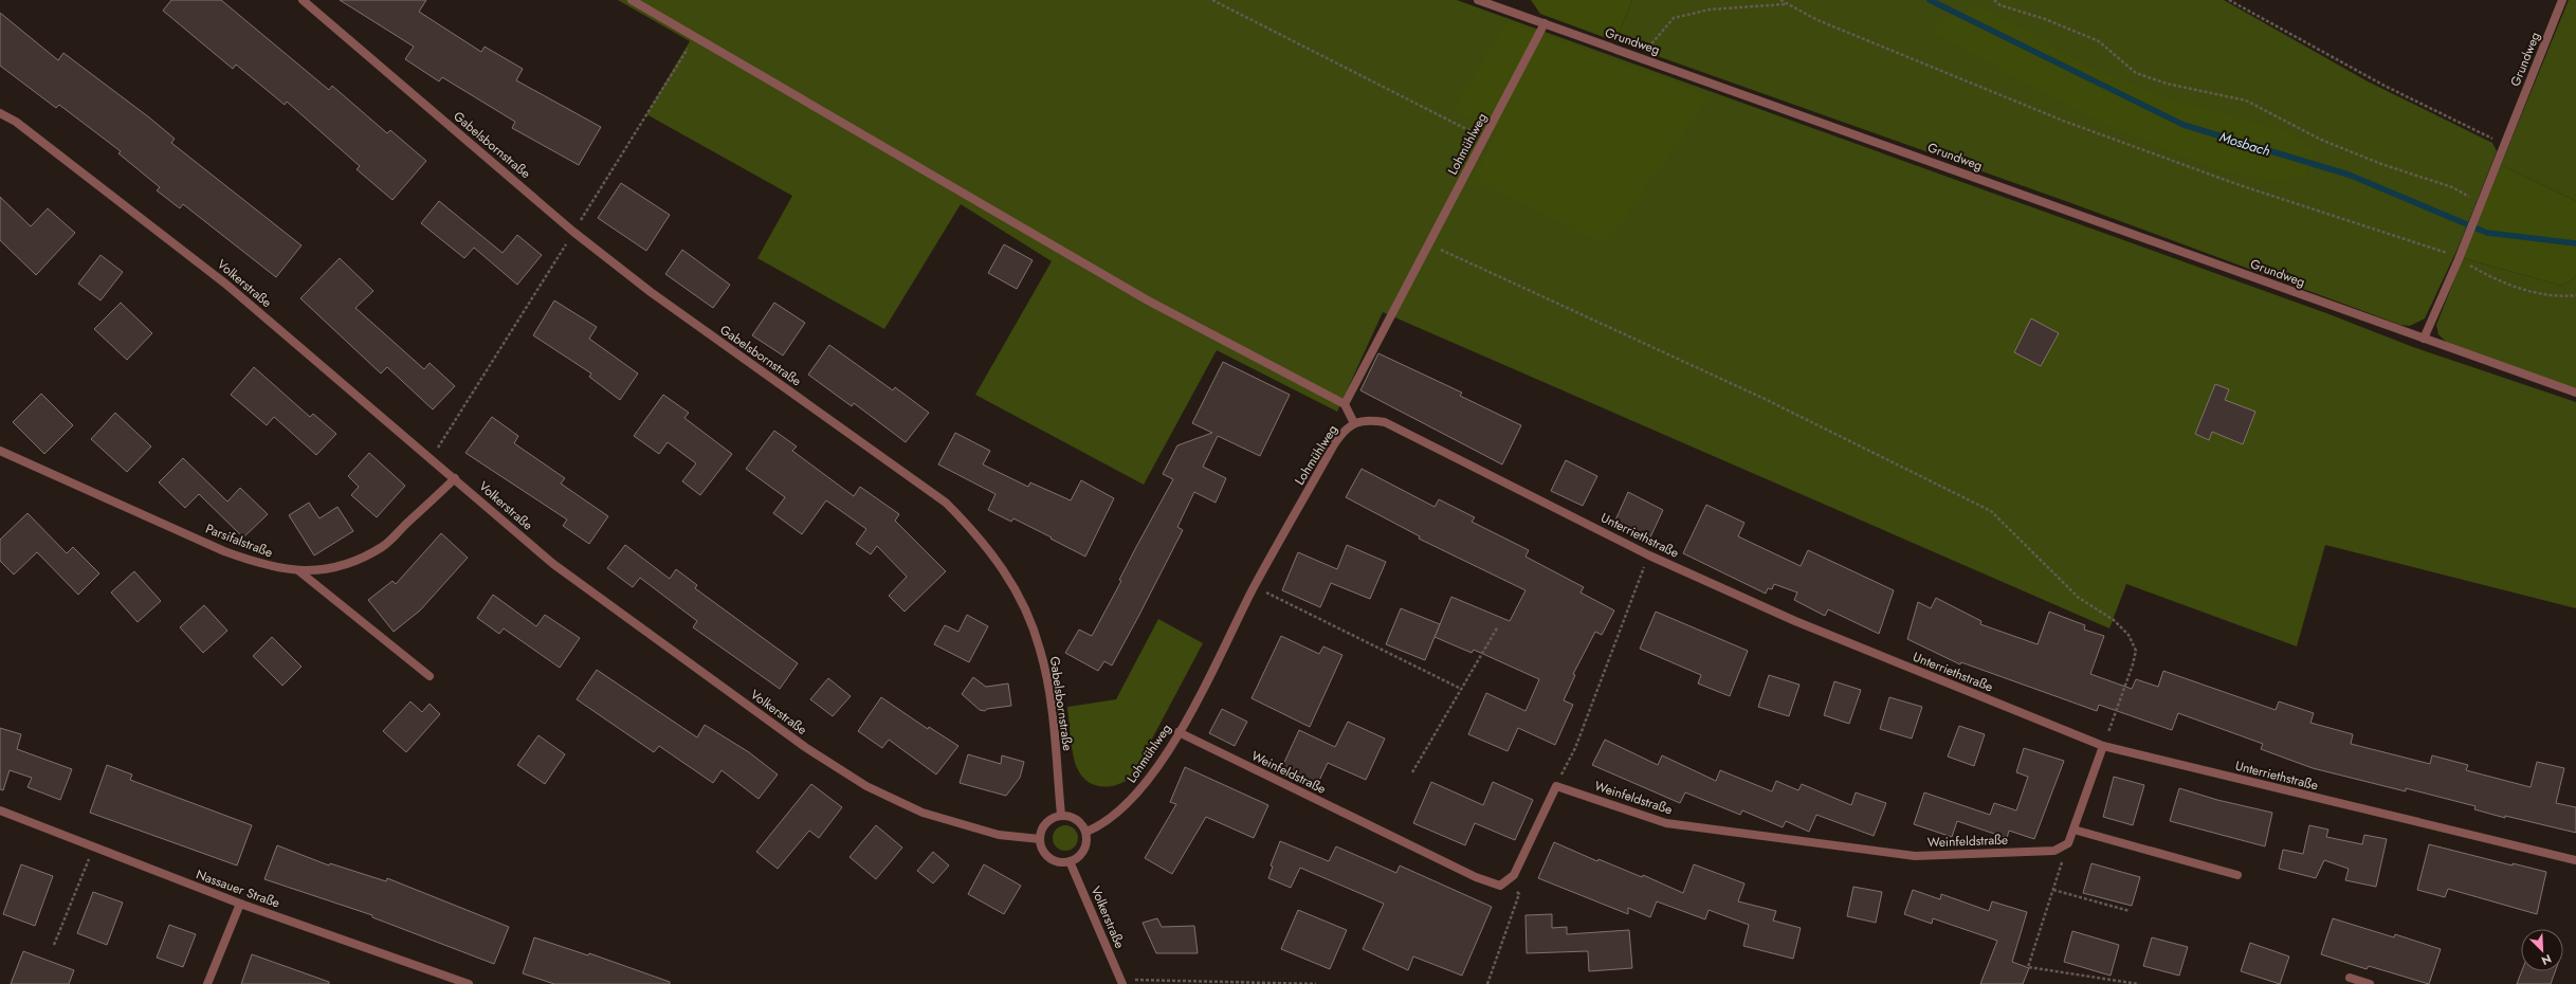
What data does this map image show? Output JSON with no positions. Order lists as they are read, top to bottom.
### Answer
{
  "streets": {
    "street": [
      "Grundweg",
      "Lohmühlweg",
      "Gabelsbornstraße",
      "Volkerstraße",
      "Unterriethstraße",
      "Parsifalstraße",
      "Weinfeldstraße",
      "Nassauer Straße"
    ]
  },
  "crossings": [
    ["Grundweg", "Lohmühlweg"],
    ["Lohmühlweg", "Gabelsbornstraße"],
    ["Lohmühlweg", "Volkerstraße"],
    ["Lohmühlweg", "Unterriethstraße"],
    ["Lohmühlweg", "Weinfeldstraße"],
    ["Gabelsbornstraße", "Volkerstraße"],
    ["Volkerstraße", "Parsifalstraße"]
  ],
  "water": ["Mosbach"],
  "north": "bottom right"
}
